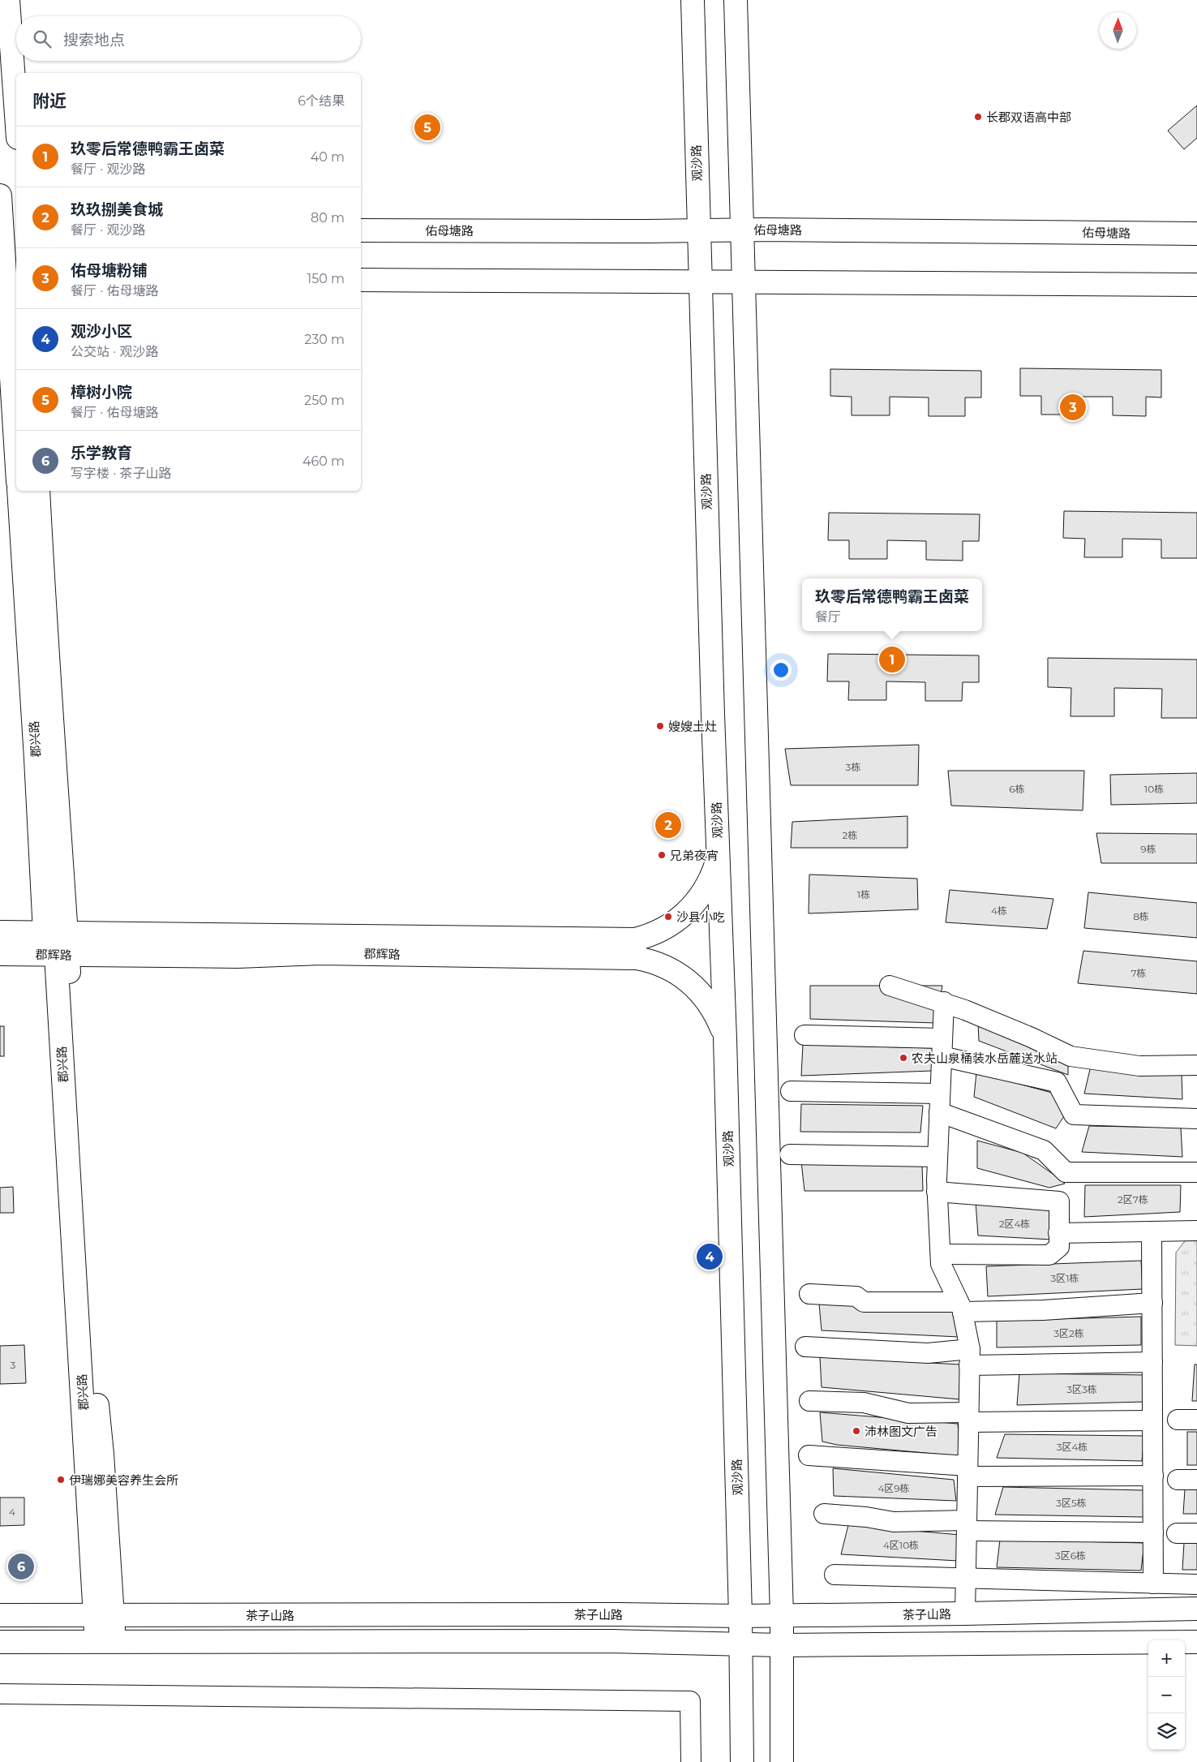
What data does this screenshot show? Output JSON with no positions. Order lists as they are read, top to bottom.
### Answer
{
  "streets": {
    "main road": [
      "观沙路",
      "佑母塘路",
      "郡兴路",
      "郡辉路",
      "茶子山路"
    ]
  },
  "crossings": [
    ["观沙路", "佑母塘路"],
    ["观沙路", "郡辉路"],
    ["观沙路", "茶子山路"],
    ["郡兴路", "郡辉路"],
    ["郡兴路", "茶子山路"]
  ],
  "places": [
    "长郡双语高中部",
    "嫂嫂土灶",
    "兄弟夜宵",
    "沙县小吃",
    "农夫山泉桶装水岳麓送水站",
    "沛林图文广告",
    "伊瑞娜美容养生会所"
  ],
  "house_numbers": [
    "3栋",
    "6栋",
    "10栋",
    "2栋",
    "9栋",
    "1栋",
    "4栋",
    "8栋",
    "7栋",
    "2区7栋",
    "2区4栋",
    "3区1栋",
    "3区2栋",
    "3",
    "3区3栋",
    "3区4栋",
    "4区9栋",
    "3区5栋",
    "4",
    "4区10栋",
    "3区6栋"
  ],
  "north": "top",
  "page": {
    "search": "搜索地点",
    "heading": ["附近", "6个结果"],
    "pins": [
      "5",
      "3",
      "1",
      "2",
      "4",
      "6"
    ],
    "list": [
      {
        "mark": "1",
        "name": "玖零后常德鸭霸王卤菜",
        "note": "餐厅 · 观沙路",
        "value": "40 m"
      },
      {
        "mark": "2",
        "name": "玖玖捌美食城",
        "note": "餐厅 · 观沙路",
        "value": "80 m"
      },
      {
        "mark": "3",
        "name": "佑母塘粉铺",
        "note": "餐厅 · 佑母塘路",
        "value": "150 m"
      },
      {
        "mark": "4",
        "name": "观沙小区",
        "note": "公交站 · 观沙路",
        "value": "230 m"
      },
      {
        "mark": "5",
        "name": "樟树小院",
        "note": "餐厅 · 佑母塘路",
        "value": "250 m"
      },
      {
        "mark": "6",
        "name": "乐学教育",
        "note": "写字楼 · 茶子山路",
        "value": "460 m"
      }
    ],
    "popup": ["玖零后常德鸭霸王卤菜", "餐厅"],
    "map_buttons": ["+", "−"]
  }
}
